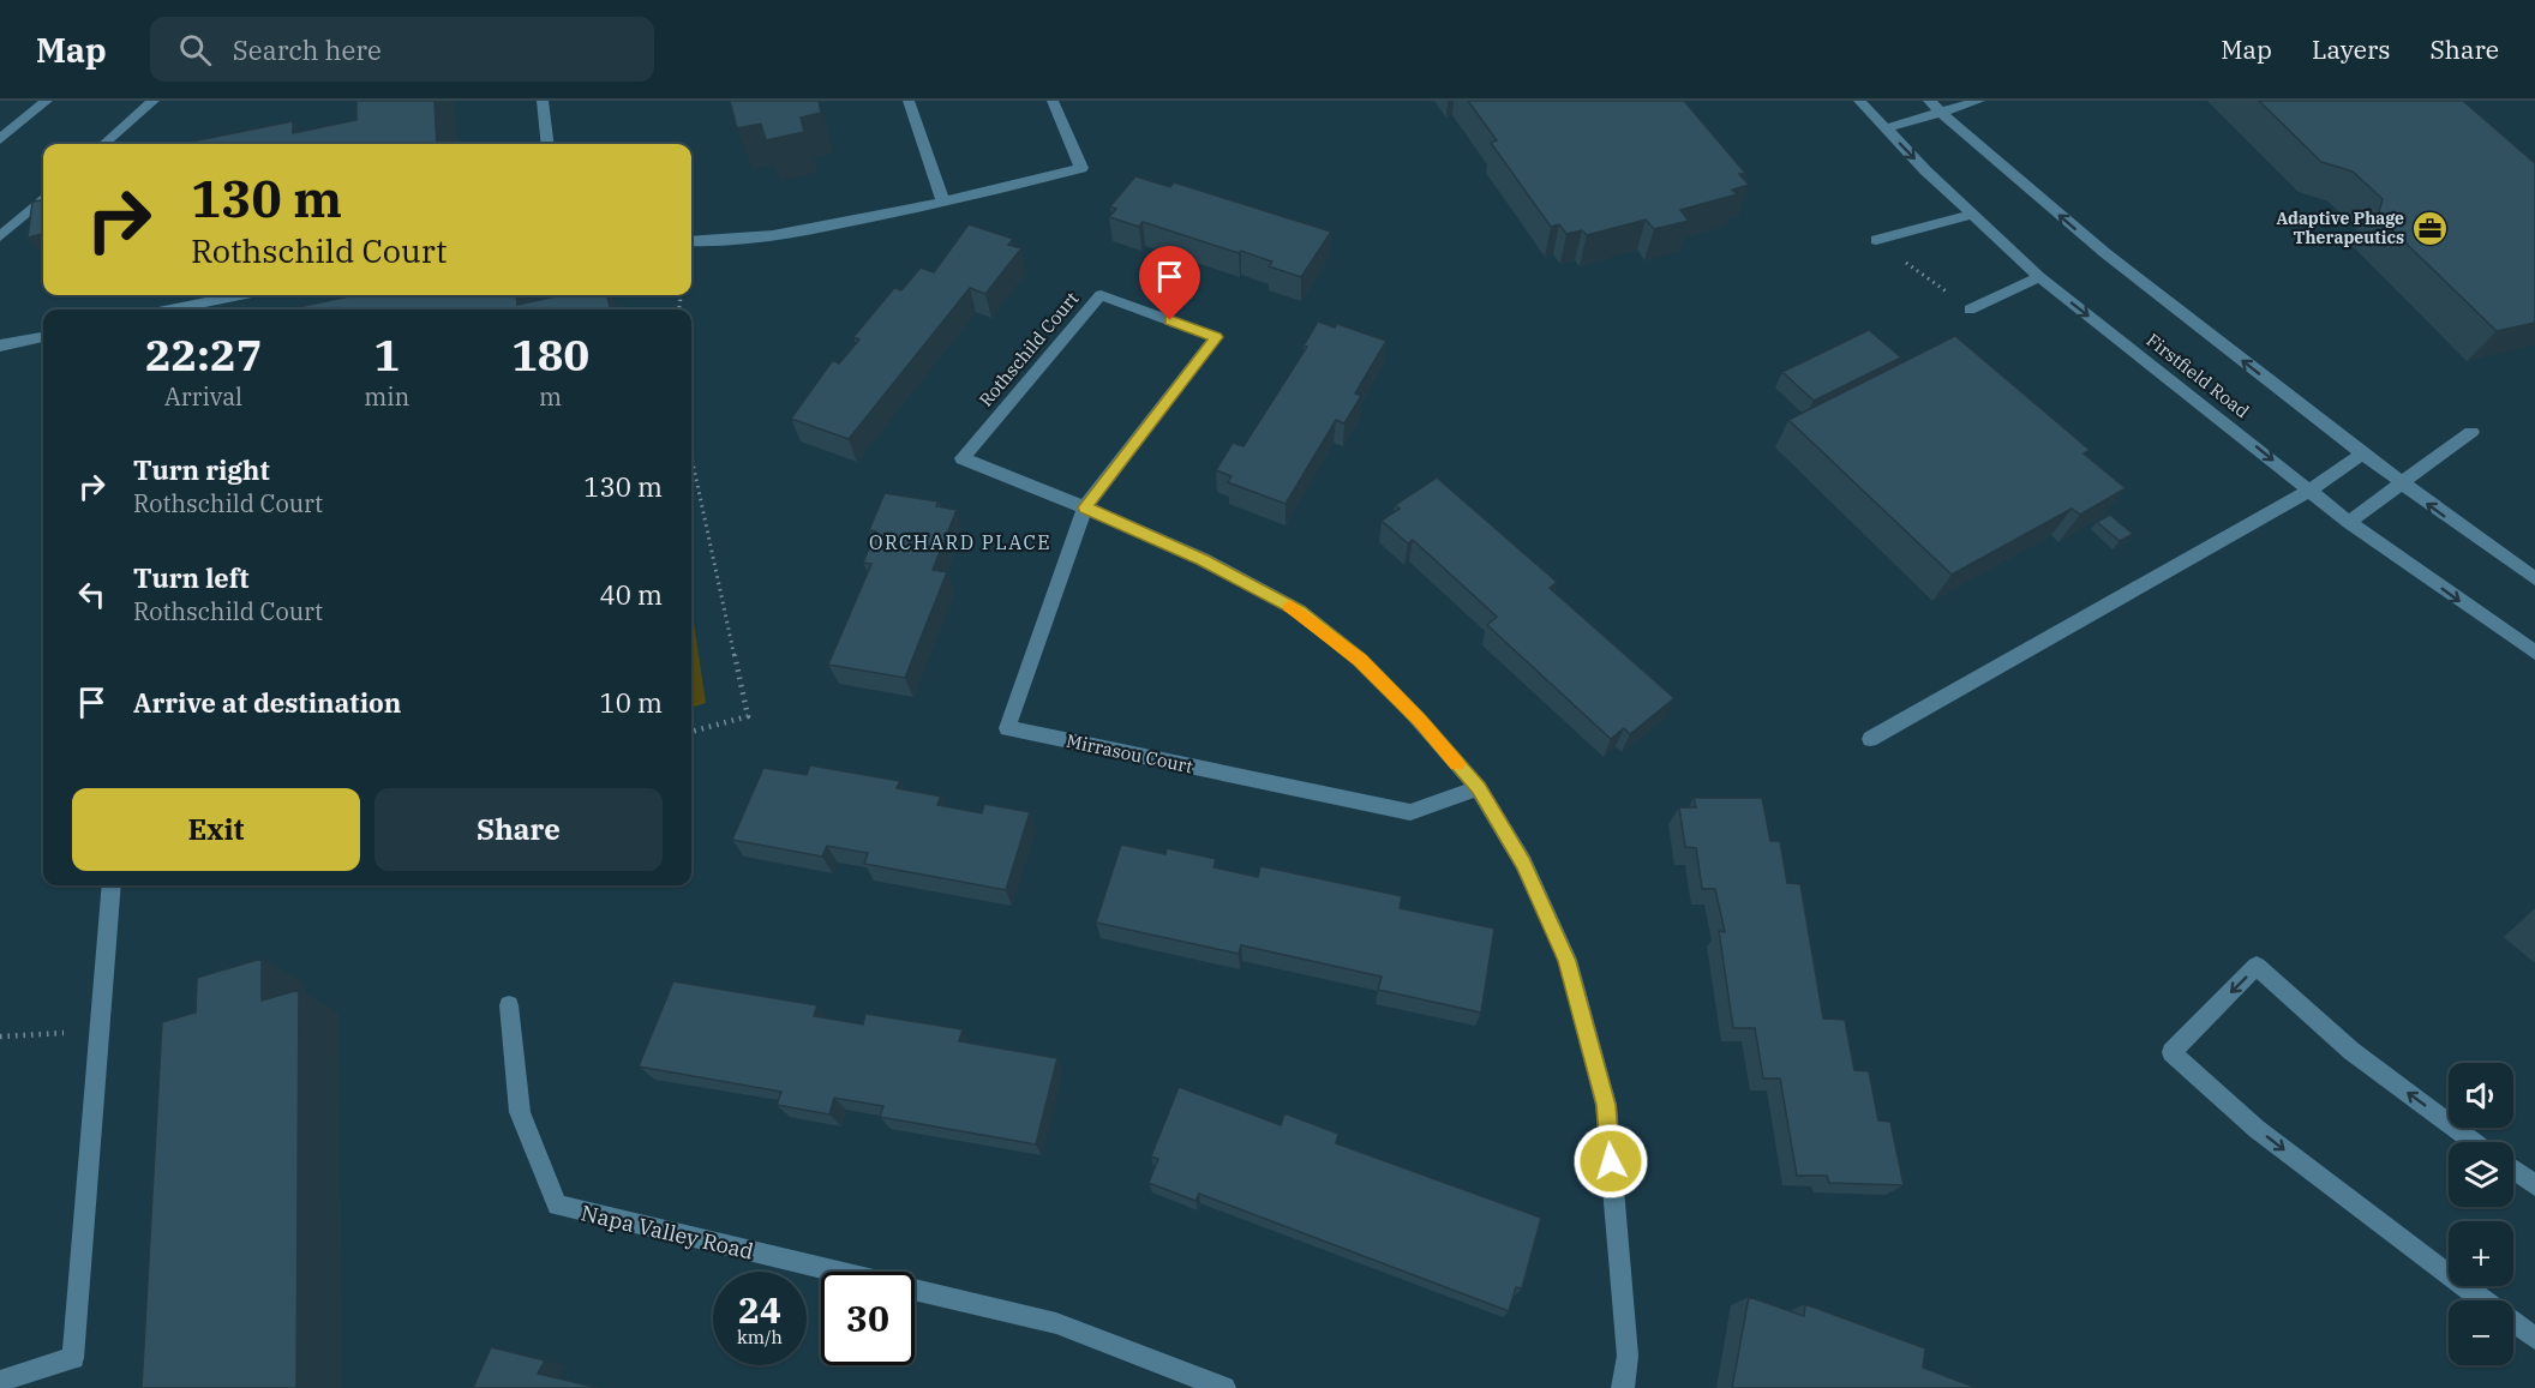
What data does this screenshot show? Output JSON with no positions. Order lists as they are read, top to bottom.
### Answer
{
  "streets": {
    "street": [
      "Rothschild Court",
      "Firstfield Road",
      "Mirrasou Court",
      "Napa Valley Road"
    ]
  },
  "crossings": [
    ["Rothschild Court", "Mirrasou Court"]
  ],
  "districts": ["ORCHARD PLACE"],
  "places": {
    "office": ["Adaptive Phage Therapeutics"]
  },
  "page": {
    "header": "Map",
    "search": "Search here",
    "nav": ["Map", "Layers", "Share"],
    "turn": ["130 m", "Rothschild Court"],
    "eta": [
      "22:27",
      "Arrival",
      "1",
      "min",
      "180",
      "m"
    ],
    "list": [
      {
        "name": "Turn right",
        "note": "Rothschild Court",
        "value": "130 m"
      },
      {
        "name": "Turn left",
        "note": "Rothschild Court",
        "value": "40 m"
      },
      {
        "name": "Arrive at destination",
        "value": "10 m"
      }
    ],
    "buttons": ["Exit", "Share"],
    "map_buttons": ["+", "−"],
    "speed": "24 km/h",
    "limit": "30"
  }
}
